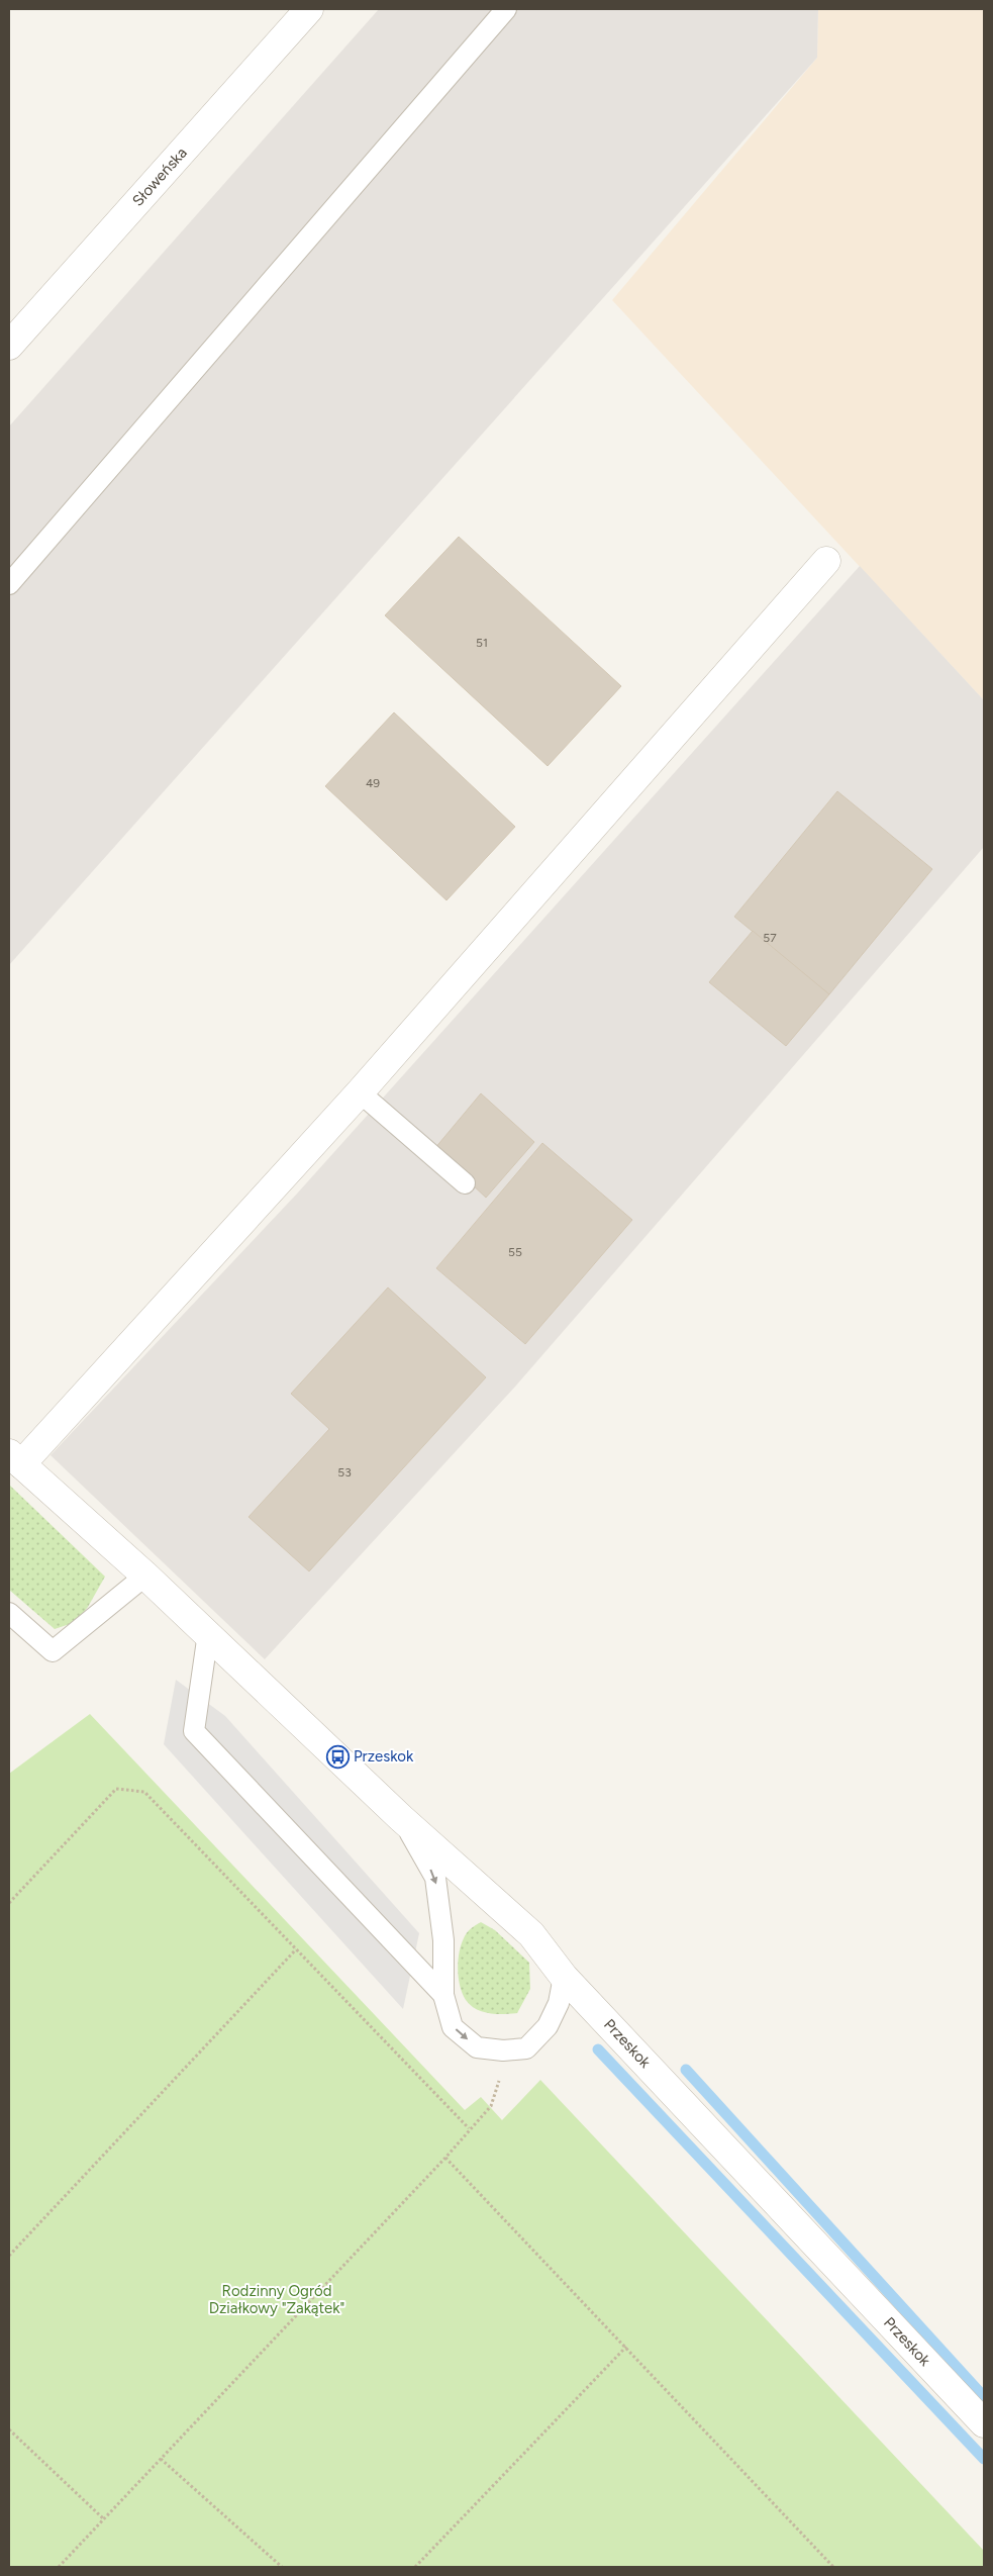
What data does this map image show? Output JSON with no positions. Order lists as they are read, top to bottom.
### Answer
{
  "streets": {
    "street": ["Słoweńska", "Przeskok"]
  },
  "parks": ["Rodzinny Ogród Działkowy \"Zakątek\""],
  "places": {
    "bus stop": ["Przeskok"]
  },
  "house_numbers": [
    "51",
    "49",
    "57",
    "55",
    "53"
  ]
}
